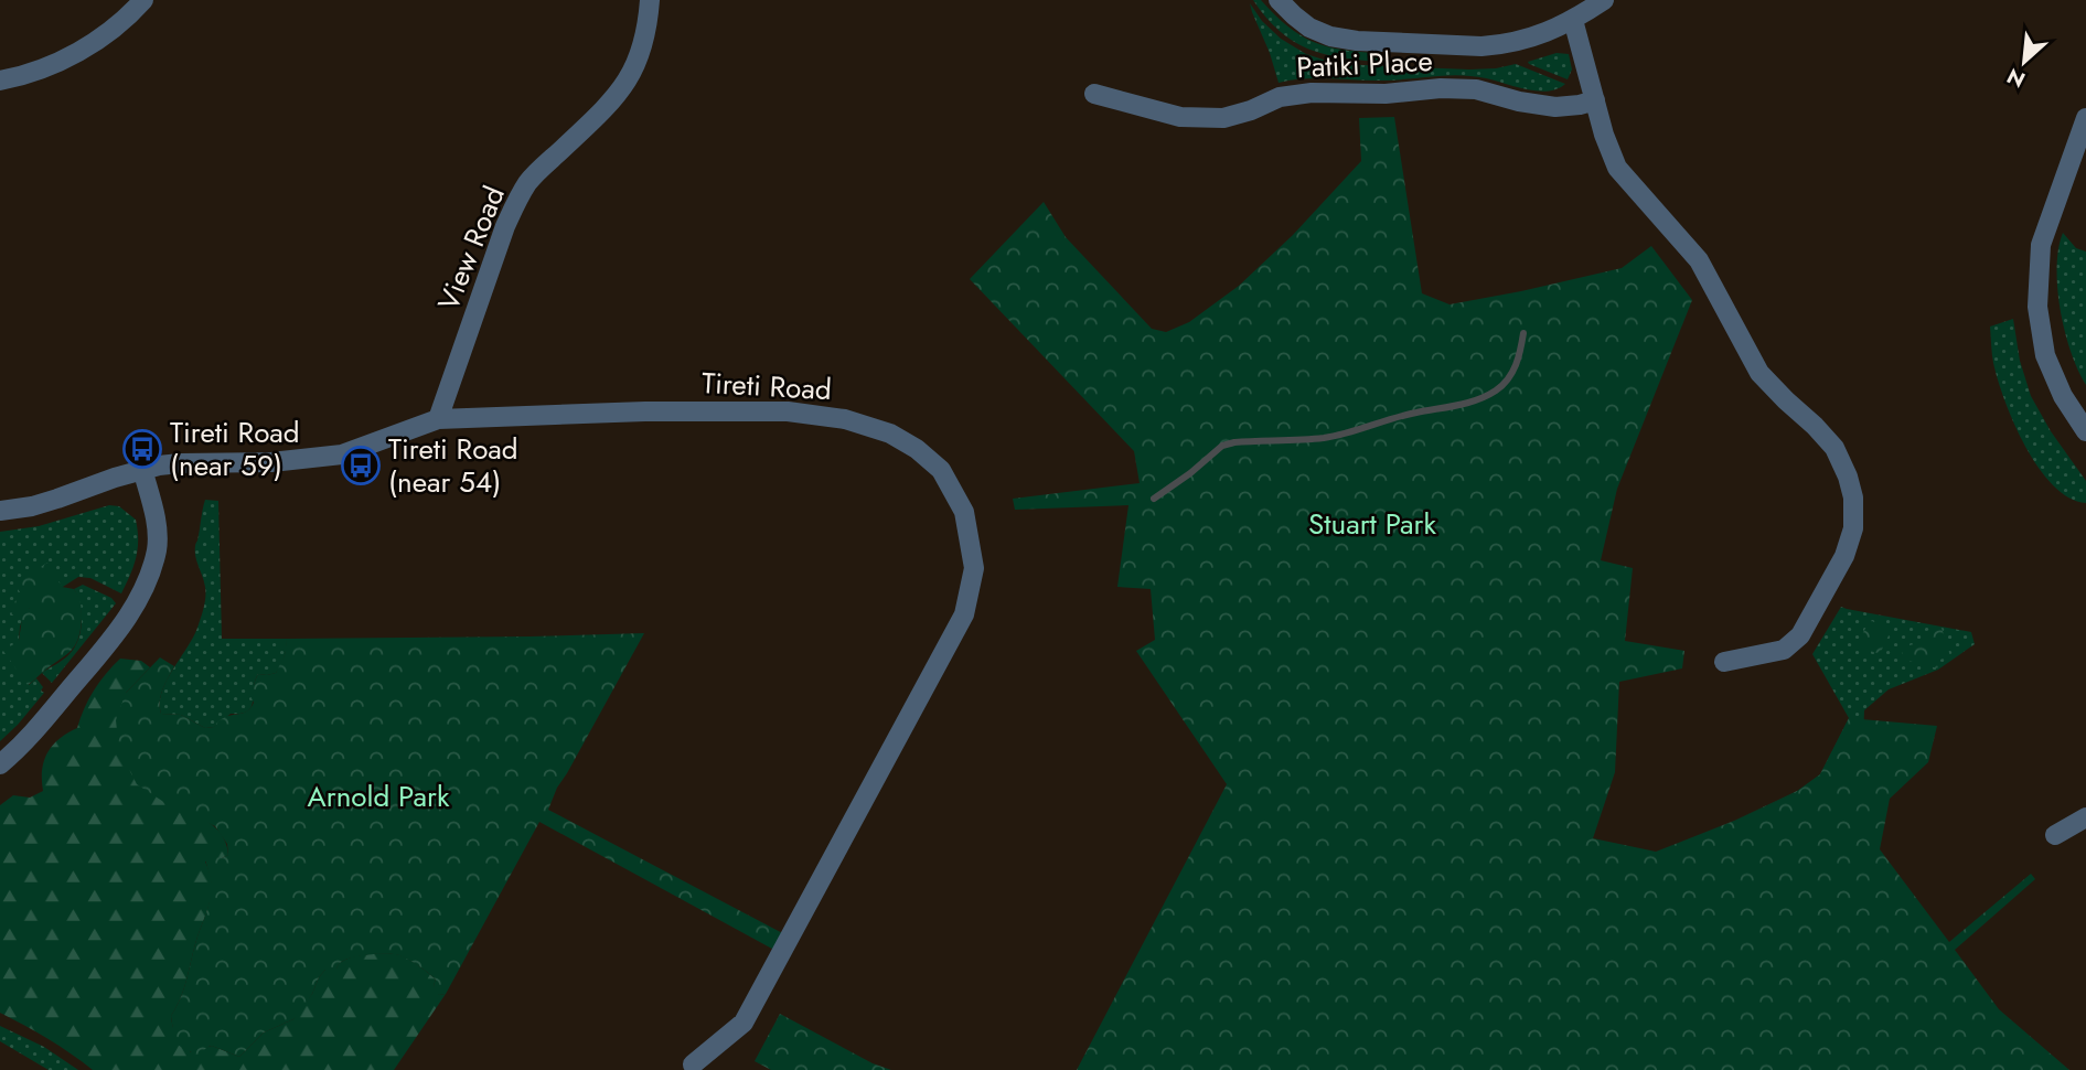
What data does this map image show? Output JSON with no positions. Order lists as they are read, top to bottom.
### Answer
{
  "streets": {
    "street": ["Patiki Place", "View Road", "Tireti Road"]
  },
  "crossings": [
    ["View Road", "Tireti Road"]
  ],
  "parks": ["Stuart Park", "Arnold Park"],
  "places": {
    "bus stop": ["Tireti Road (near 59)", "Tireti Road (near 54)"]
  },
  "north": "bottom left"
}
